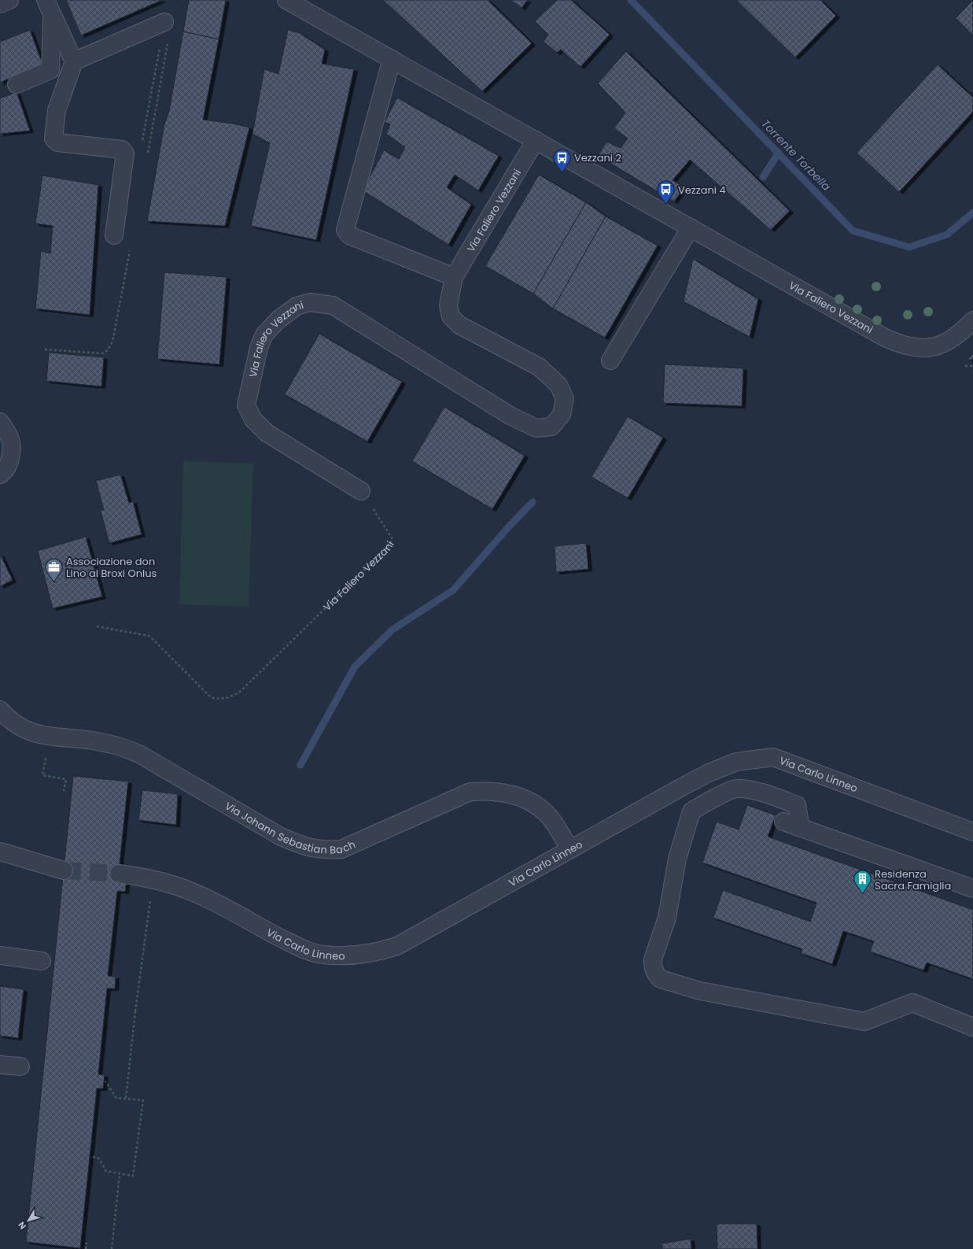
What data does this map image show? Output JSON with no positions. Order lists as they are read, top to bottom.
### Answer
{
  "streets": {
    "street": ["Via Faliero Vezzani", "Via Carlo Linneo", "Via Johann Sebastian Bach"]
  },
  "crossings": [
    ["Via Carlo Linneo", "Via Johann Sebastian Bach"]
  ],
  "water": ["Torrente Torbella"],
  "places": {
    "bus stop": ["Vezzani 2", "Vezzani 4"],
    "office": ["Associazione don Lino ai Broxi Onlus"],
    "building": ["Residenza Sacra Famiglia"]
  },
  "north": "bottom left"
}
